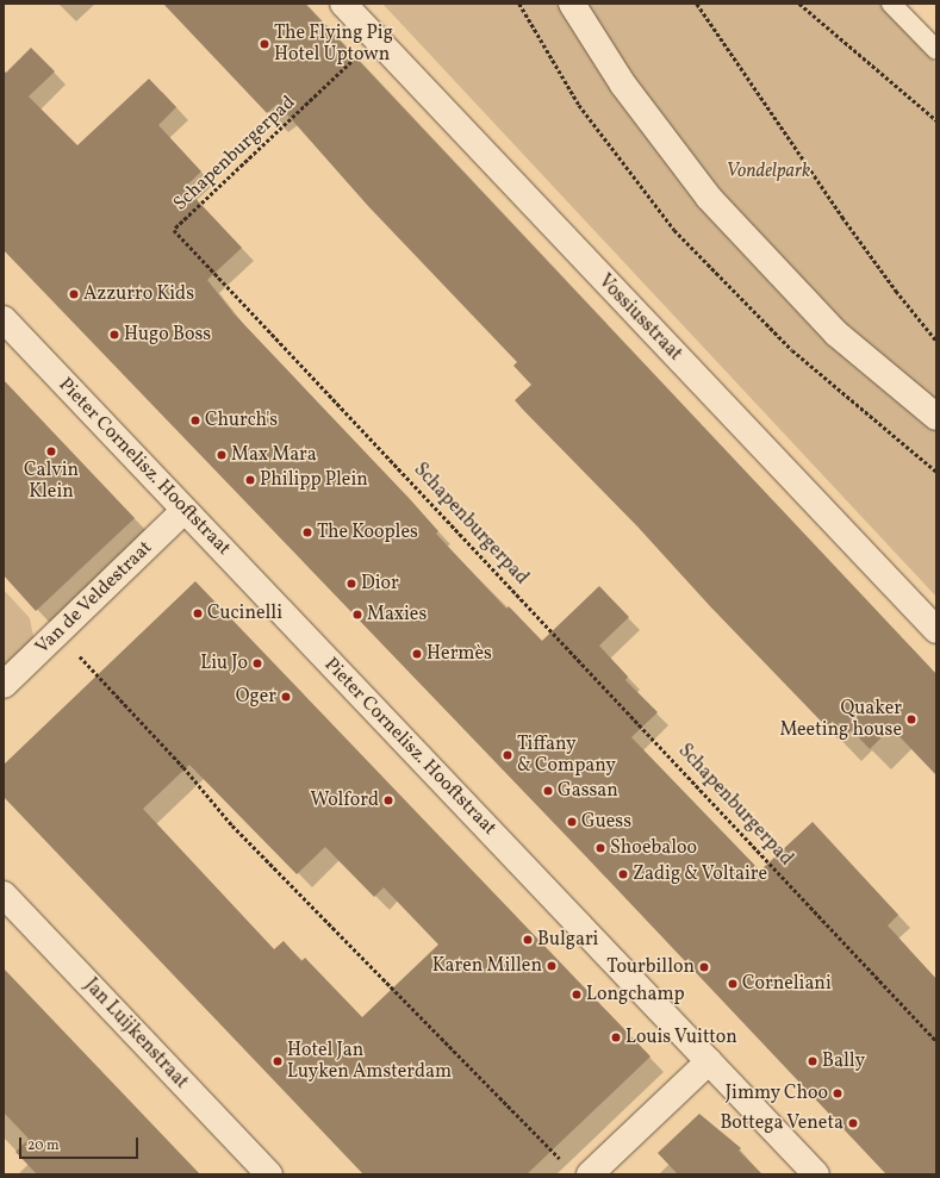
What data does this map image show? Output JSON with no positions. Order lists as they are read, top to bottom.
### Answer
{
  "streets": {
    "street": [
      "Vossiusstraat",
      "Pieter Cornelisz. Hooftstraat",
      "Van de Veldestraat",
      "Jan Luijkenstraat"
    ],
    "path": ["Schapenburgerpad"]
  },
  "crossings": [
    ["Schapenburgerpad", "Vossiusstraat"],
    ["Pieter Cornelisz. Hooftstraat", "Van de Veldestraat"]
  ],
  "parks": ["Vondelpark"],
  "places": [
    "The Flying Pig Hotel Uptown",
    "Azzurro Kids",
    "Hugo Boss",
    "Church's",
    "Calvin Klein",
    "Max Mara",
    "Philipp Plein",
    "The Kooples",
    "Dior",
    "Cucinelli",
    "Maxies",
    "Hermès",
    "Liu Jo",
    "Oger",
    "Quaker Meeting house",
    "Tiffany & Company",
    "Gassan",
    "Wolford",
    "Guess",
    "Shoebaloo",
    "Zadig & Voltaire",
    "Bulgari",
    "Karen Millen",
    "Tourbillon",
    "Corneliani",
    "Longchamp",
    "Louis Vuitton",
    "Hotel Jan Luyken Amsterdam",
    "Bally",
    "Jimmy Choo",
    "Bottega Veneta"
  ],
  "scale_bar": "20 m"
}
